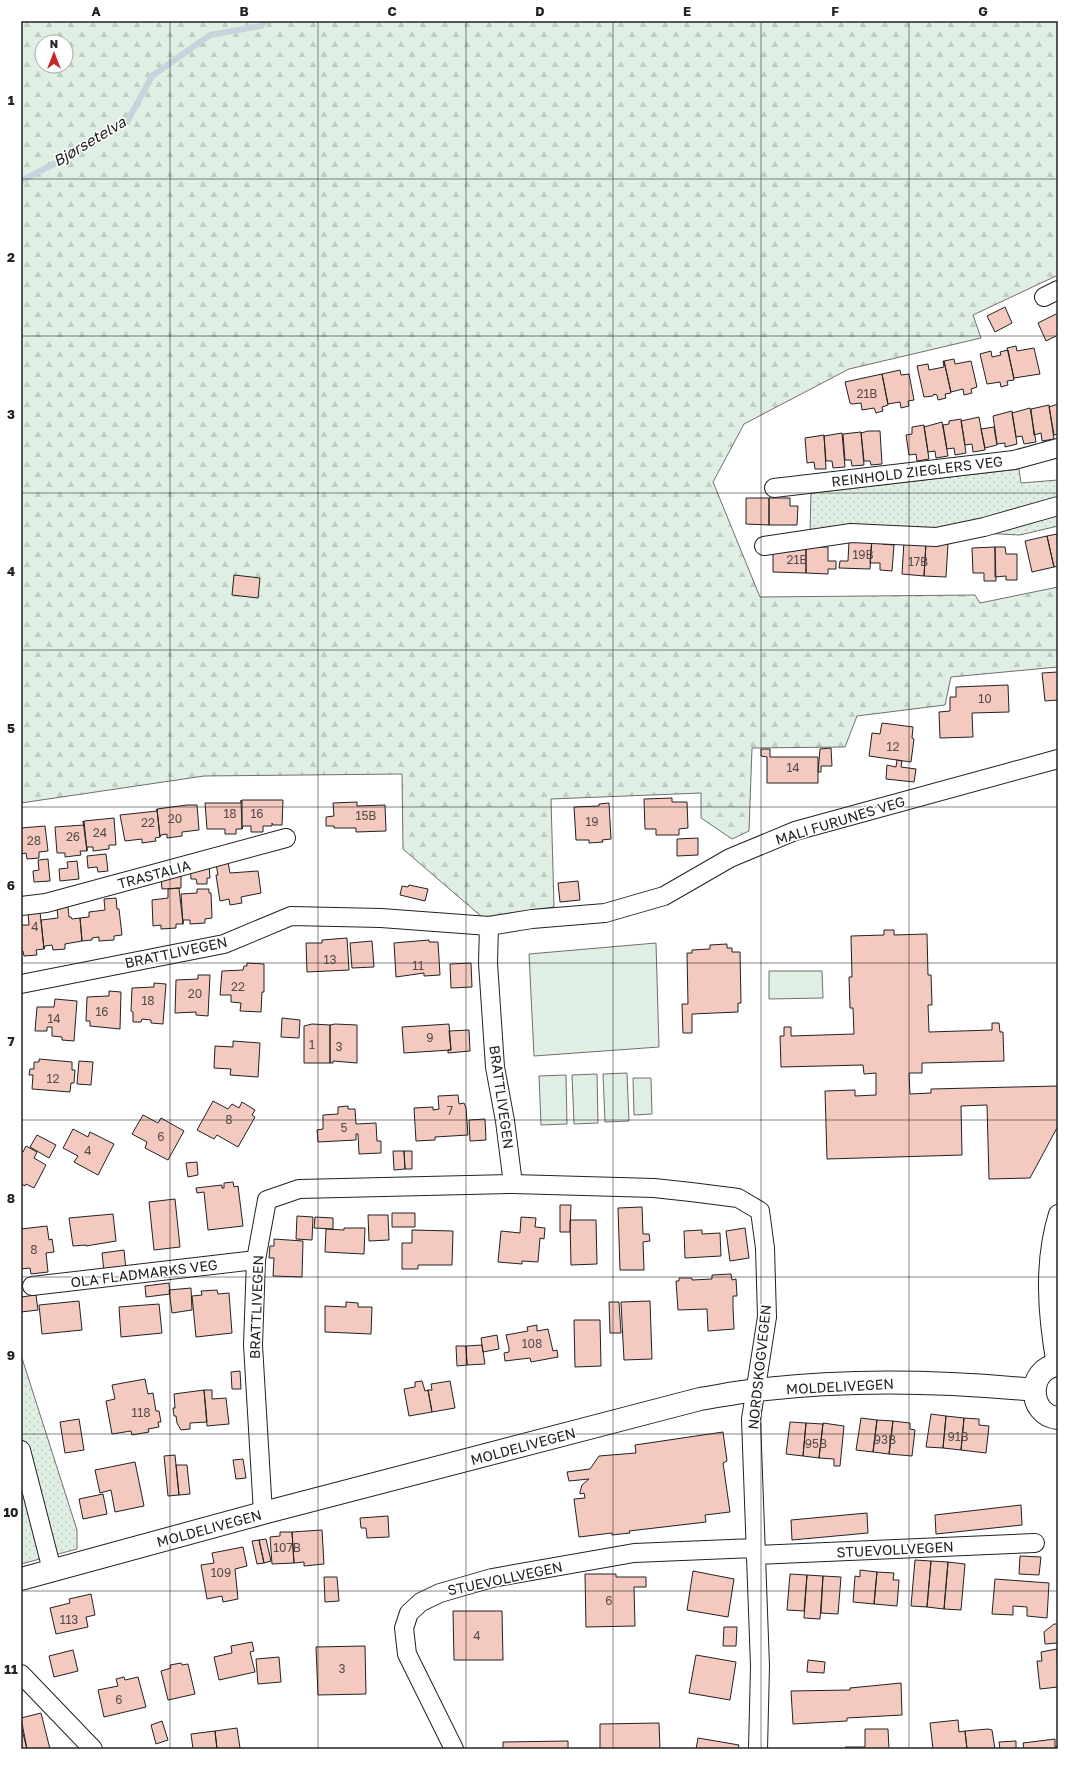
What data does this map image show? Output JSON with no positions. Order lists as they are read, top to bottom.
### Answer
{
  "streets": {
    "main road": ["MOLDELIVEGEN"],
    "street": [
      "REINHOLD ZIEGLERS VEG",
      "MALI FURUNES VEG",
      "TRASTALIA",
      "BRATTLIVEGEN",
      "OLA FLADMARKS VEG",
      "NORDSKOGVEGEN",
      "STUEVOLLVEGEN"
    ]
  },
  "crossings": [
    ["MALI FURUNES VEG", "BRATTLIVEGEN"],
    ["BRATTLIVEGEN", "OLA FLADMARKS VEG"],
    ["BRATTLIVEGEN", "NORDSKOGVEGEN"],
    ["BRATTLIVEGEN", "MOLDELIVEGEN"],
    ["NORDSKOGVEGEN", "MOLDELIVEGEN"],
    ["NORDSKOGVEGEN", "STUEVOLLVEGEN"]
  ],
  "water": ["Bjørsetelva"],
  "house_numbers": [
    "21B",
    "19B",
    "21B",
    "17B",
    "10",
    "12",
    "14",
    "18",
    "16",
    "15B",
    "20",
    "19",
    "22",
    "24",
    "26",
    "28",
    "4",
    "13",
    "11",
    "22",
    "20",
    "18",
    "16",
    "14",
    "9",
    "1",
    "3",
    "12",
    "7",
    "8",
    "5",
    "6",
    "4",
    "8",
    "108",
    "118",
    "91B",
    "93B",
    "95B",
    "107B",
    "109",
    "6",
    "113",
    "4",
    "3",
    "6"
  ],
  "north": "top",
  "grid": {
    "columns": [
      "A",
      "B",
      "C",
      "D",
      "E",
      "F",
      "G"
    ],
    "rows": [
      "1",
      "2",
      "3",
      "4",
      "5",
      "6",
      "7",
      "8",
      "9",
      "10",
      "11"
    ]
  }
}
